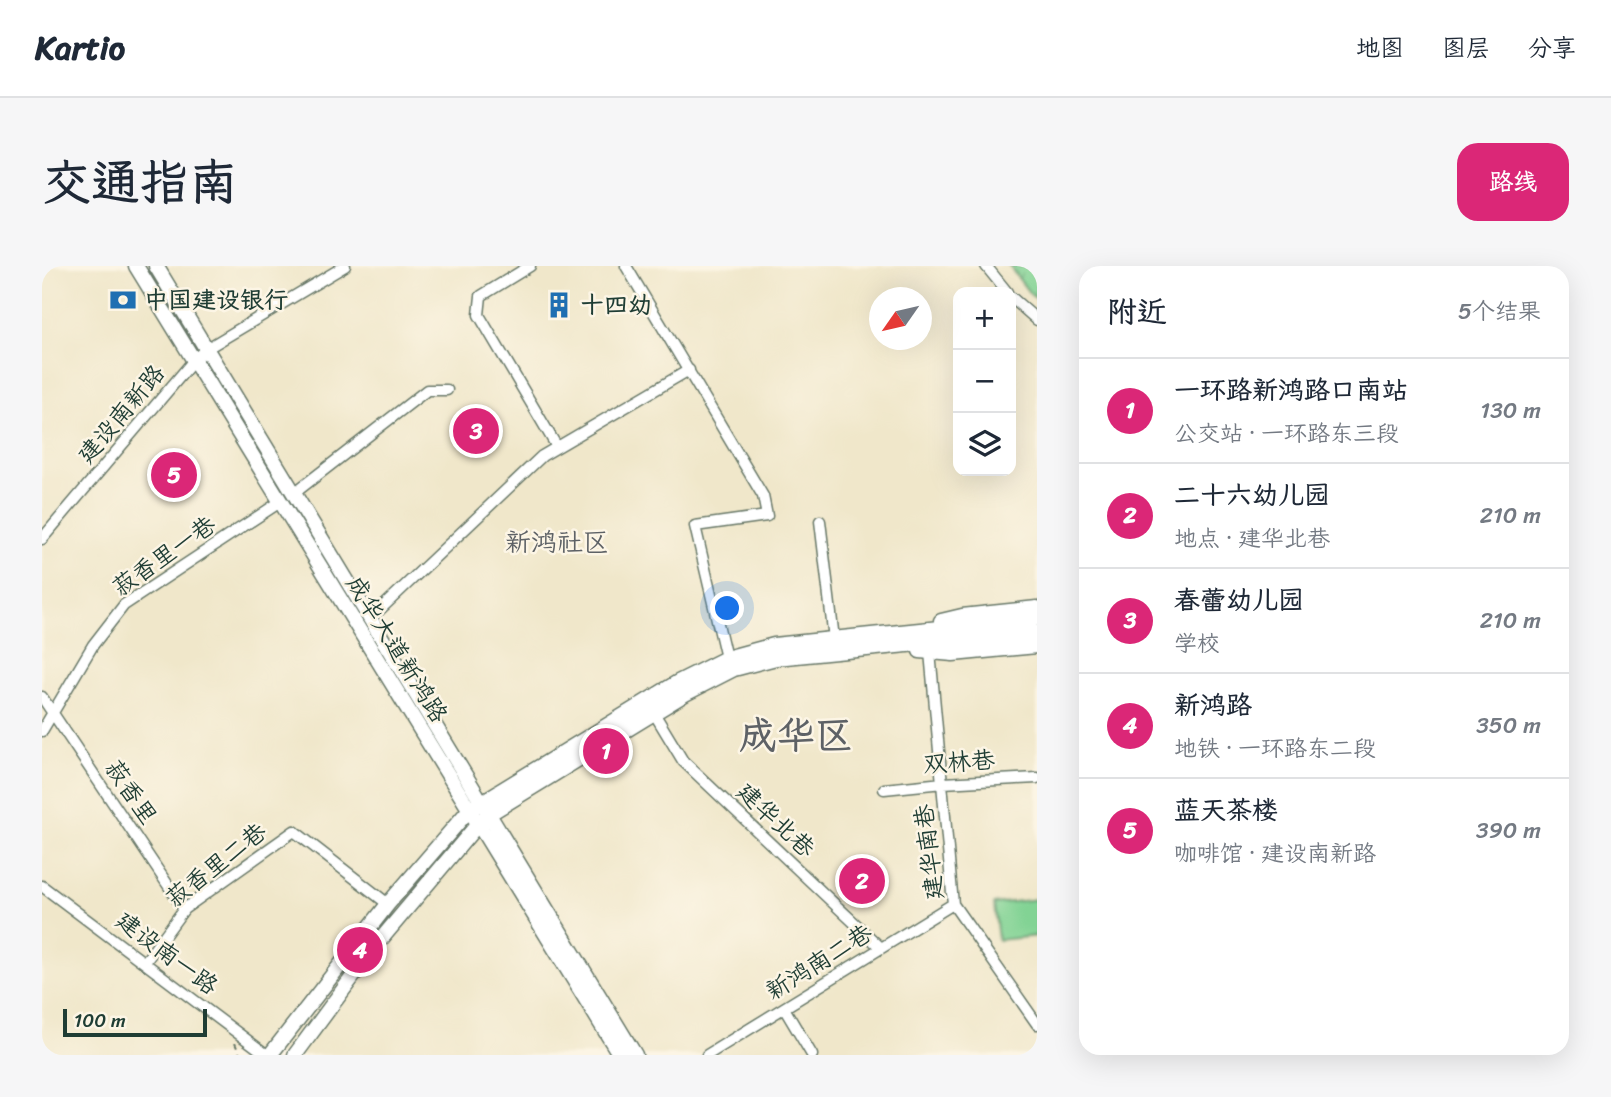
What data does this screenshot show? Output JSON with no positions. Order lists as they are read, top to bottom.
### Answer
{
  "streets": {
    "main road": ["成华大道新鸿路"],
    "street": [
      "建设南新路",
      "菽香里一巷",
      "双林巷",
      "菽香里",
      "建华北巷",
      "建华南巷",
      "菽香里二巷",
      "建设南一路",
      "新鸿南二巷"
    ]
  },
  "crossings": [
    ["建设南新路", "成华大道新鸿路"],
    ["菽香里一巷", "成华大道新鸿路"],
    ["菽香里一巷", "菽香里"],
    ["双林巷", "建华南巷"],
    ["菽香里", "菽香里二巷"],
    ["建华北巷", "新鸿南二巷"],
    ["建华南巷", "新鸿南二巷"],
    ["菽香里二巷", "建设南一路"]
  ],
  "districts": ["新鸿社区", "成华区"],
  "places": {
    "bank": ["中国建设银行"],
    "building": ["十四幼"]
  },
  "scale_bar": "100 m",
  "north": "bottom left",
  "page": {
    "header": "Kartio",
    "nav": ["地图", "图层", "分享"],
    "title": "交通指南",
    "buttons": "路线",
    "heading": ["附近", "5个结果"],
    "map_buttons": ["+", "−"],
    "list": [
      {
        "mark": "1",
        "name": "一环路新鸿路口南站",
        "note": "公交站 · 一环路东三段",
        "value": "130 m"
      },
      {
        "mark": "2",
        "name": "二十六幼儿园",
        "note": "地点 · 建华北巷",
        "value": "210 m"
      },
      {
        "mark": "3",
        "name": "春蕾幼儿园",
        "note": "学校",
        "value": "210 m"
      },
      {
        "mark": "4",
        "name": "新鸿路",
        "note": "地铁 · 一环路东二段",
        "value": "350 m"
      },
      {
        "mark": "5",
        "name": "蓝天茶楼",
        "note": "咖啡馆 · 建设南新路",
        "value": "390 m"
      }
    ],
    "pins": [
      "3",
      "5",
      "1",
      "2",
      "4"
    ],
    "scale": "100 m"
  }
}
